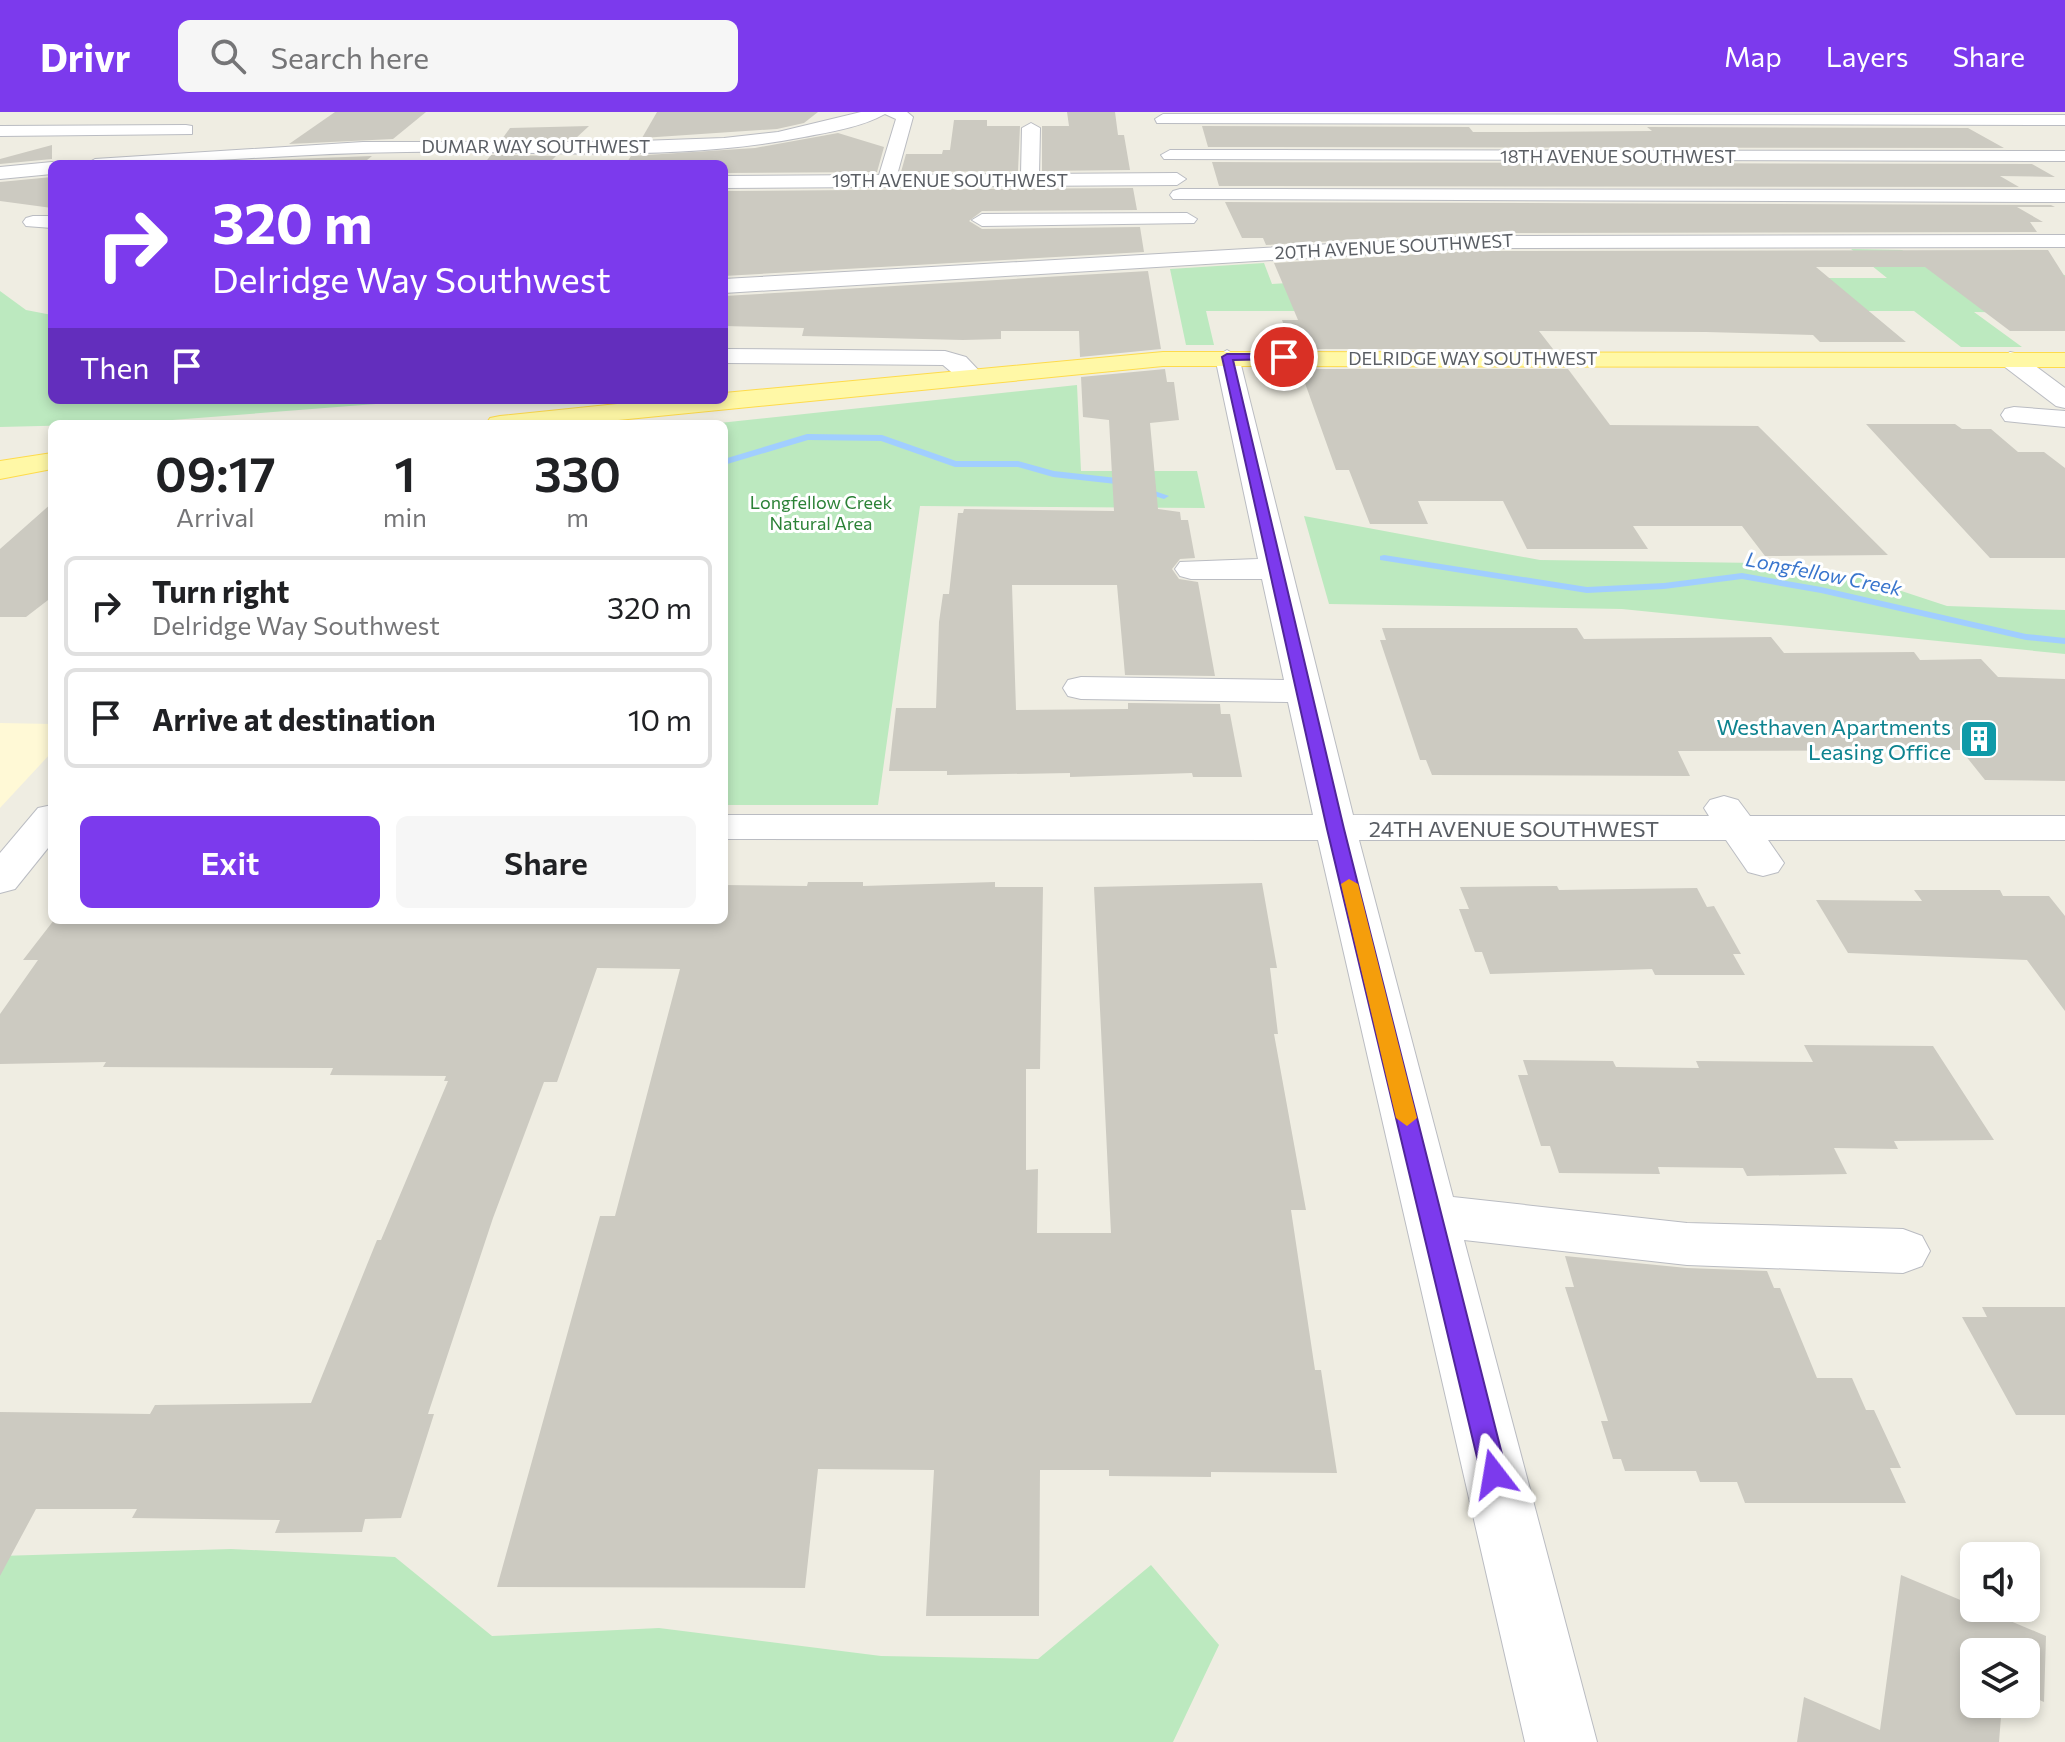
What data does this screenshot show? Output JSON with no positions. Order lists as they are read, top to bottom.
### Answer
{
  "streets": {
    "main road": ["DELRIDGE WAY SOUTHWEST"],
    "street": [
      "DUMAR WAY SOUTHWEST",
      "18TH AVENUE SOUTHWEST",
      "19TH AVENUE SOUTHWEST",
      "20TH AVENUE SOUTHWEST",
      "24TH AVENUE SOUTHWEST"
    ]
  },
  "water": ["Longfellow Creek"],
  "parks": ["Longfellow Creek Natural Area"],
  "places": {
    "building": ["Westhaven Apartments Leasing Office"]
  },
  "page": {
    "header": "Drivr",
    "search": "Search here",
    "nav": ["Map", "Layers", "Share"],
    "turn": ["320 m", "Delridge Way Southwest"],
    "then": "Then",
    "eta": [
      "09:17",
      "Arrival",
      "1",
      "min",
      "330",
      "m"
    ],
    "list": [
      {
        "name": "Turn right",
        "note": "Delridge Way Southwest",
        "value": "320 m"
      },
      {
        "name": "Arrive at destination",
        "value": "10 m"
      }
    ],
    "buttons": ["Exit", "Share"]
  }
}
